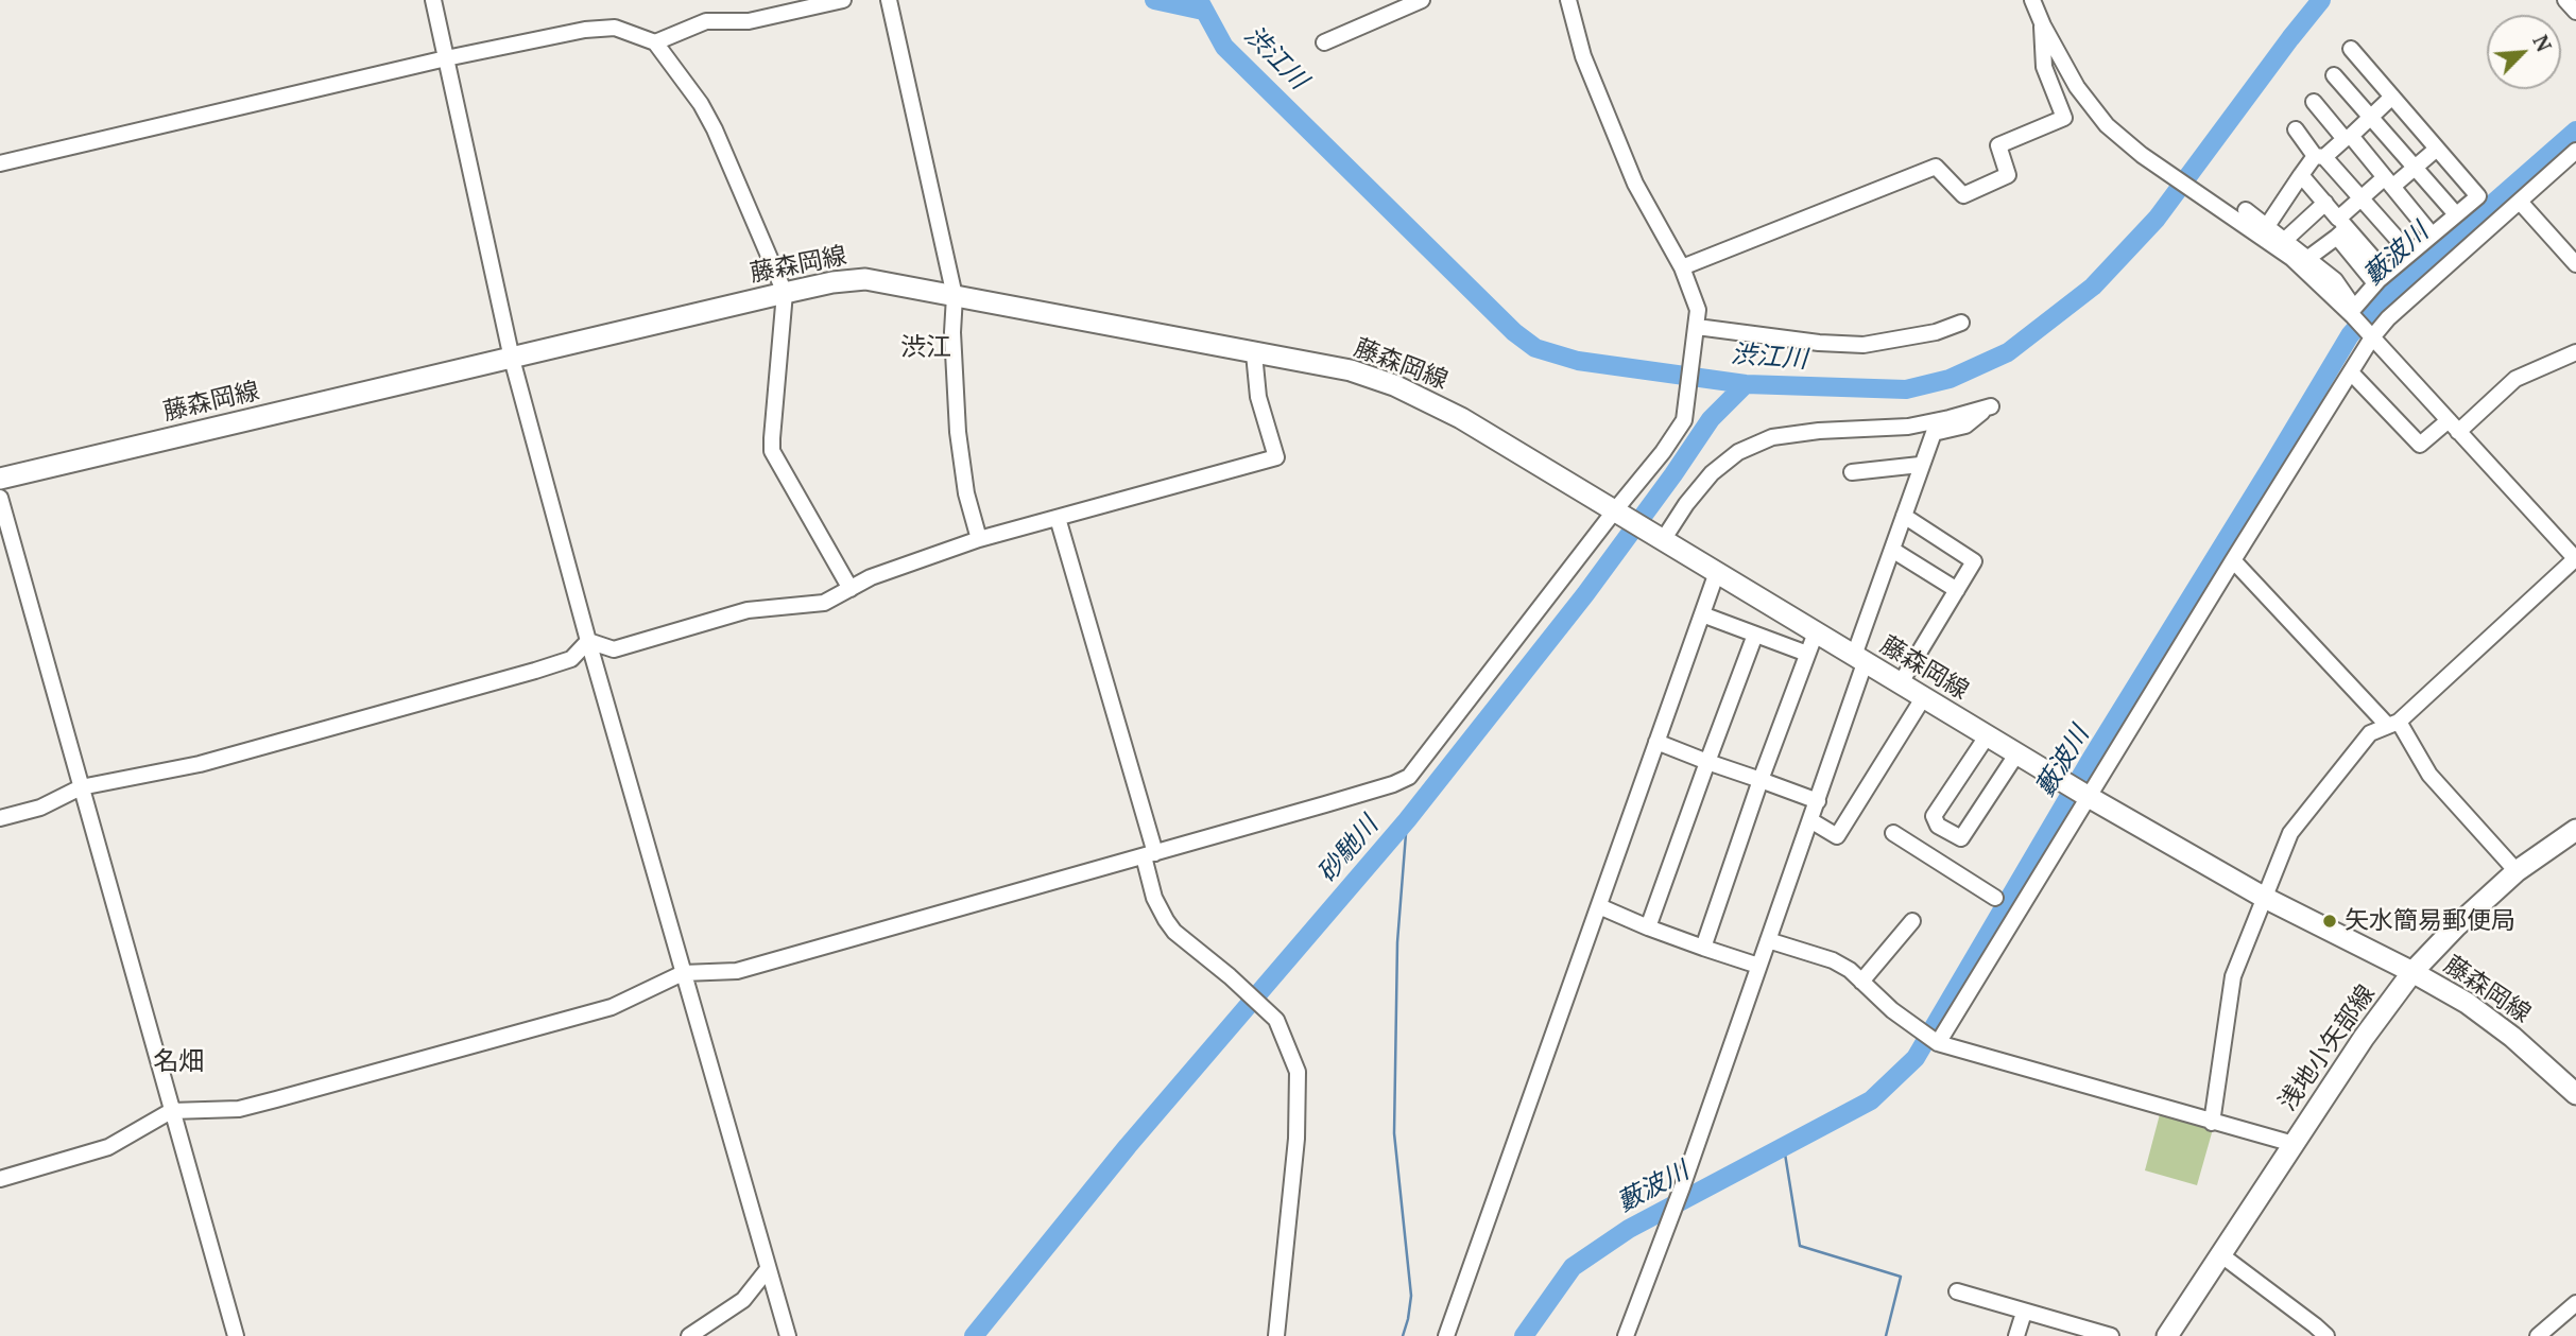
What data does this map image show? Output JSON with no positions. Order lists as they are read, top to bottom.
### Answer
{
  "streets": {
    "main road": ["藤森岡線", "浅地小矢部線"]
  },
  "crossings": [
    ["藤森岡線", "浅地小矢部線"]
  ],
  "districts": ["渋江", "名畑"],
  "water": ["渋江川", "藪波川", "砂馳川"],
  "places": ["矢水簡易郵便局"],
  "north": "top right"
}
